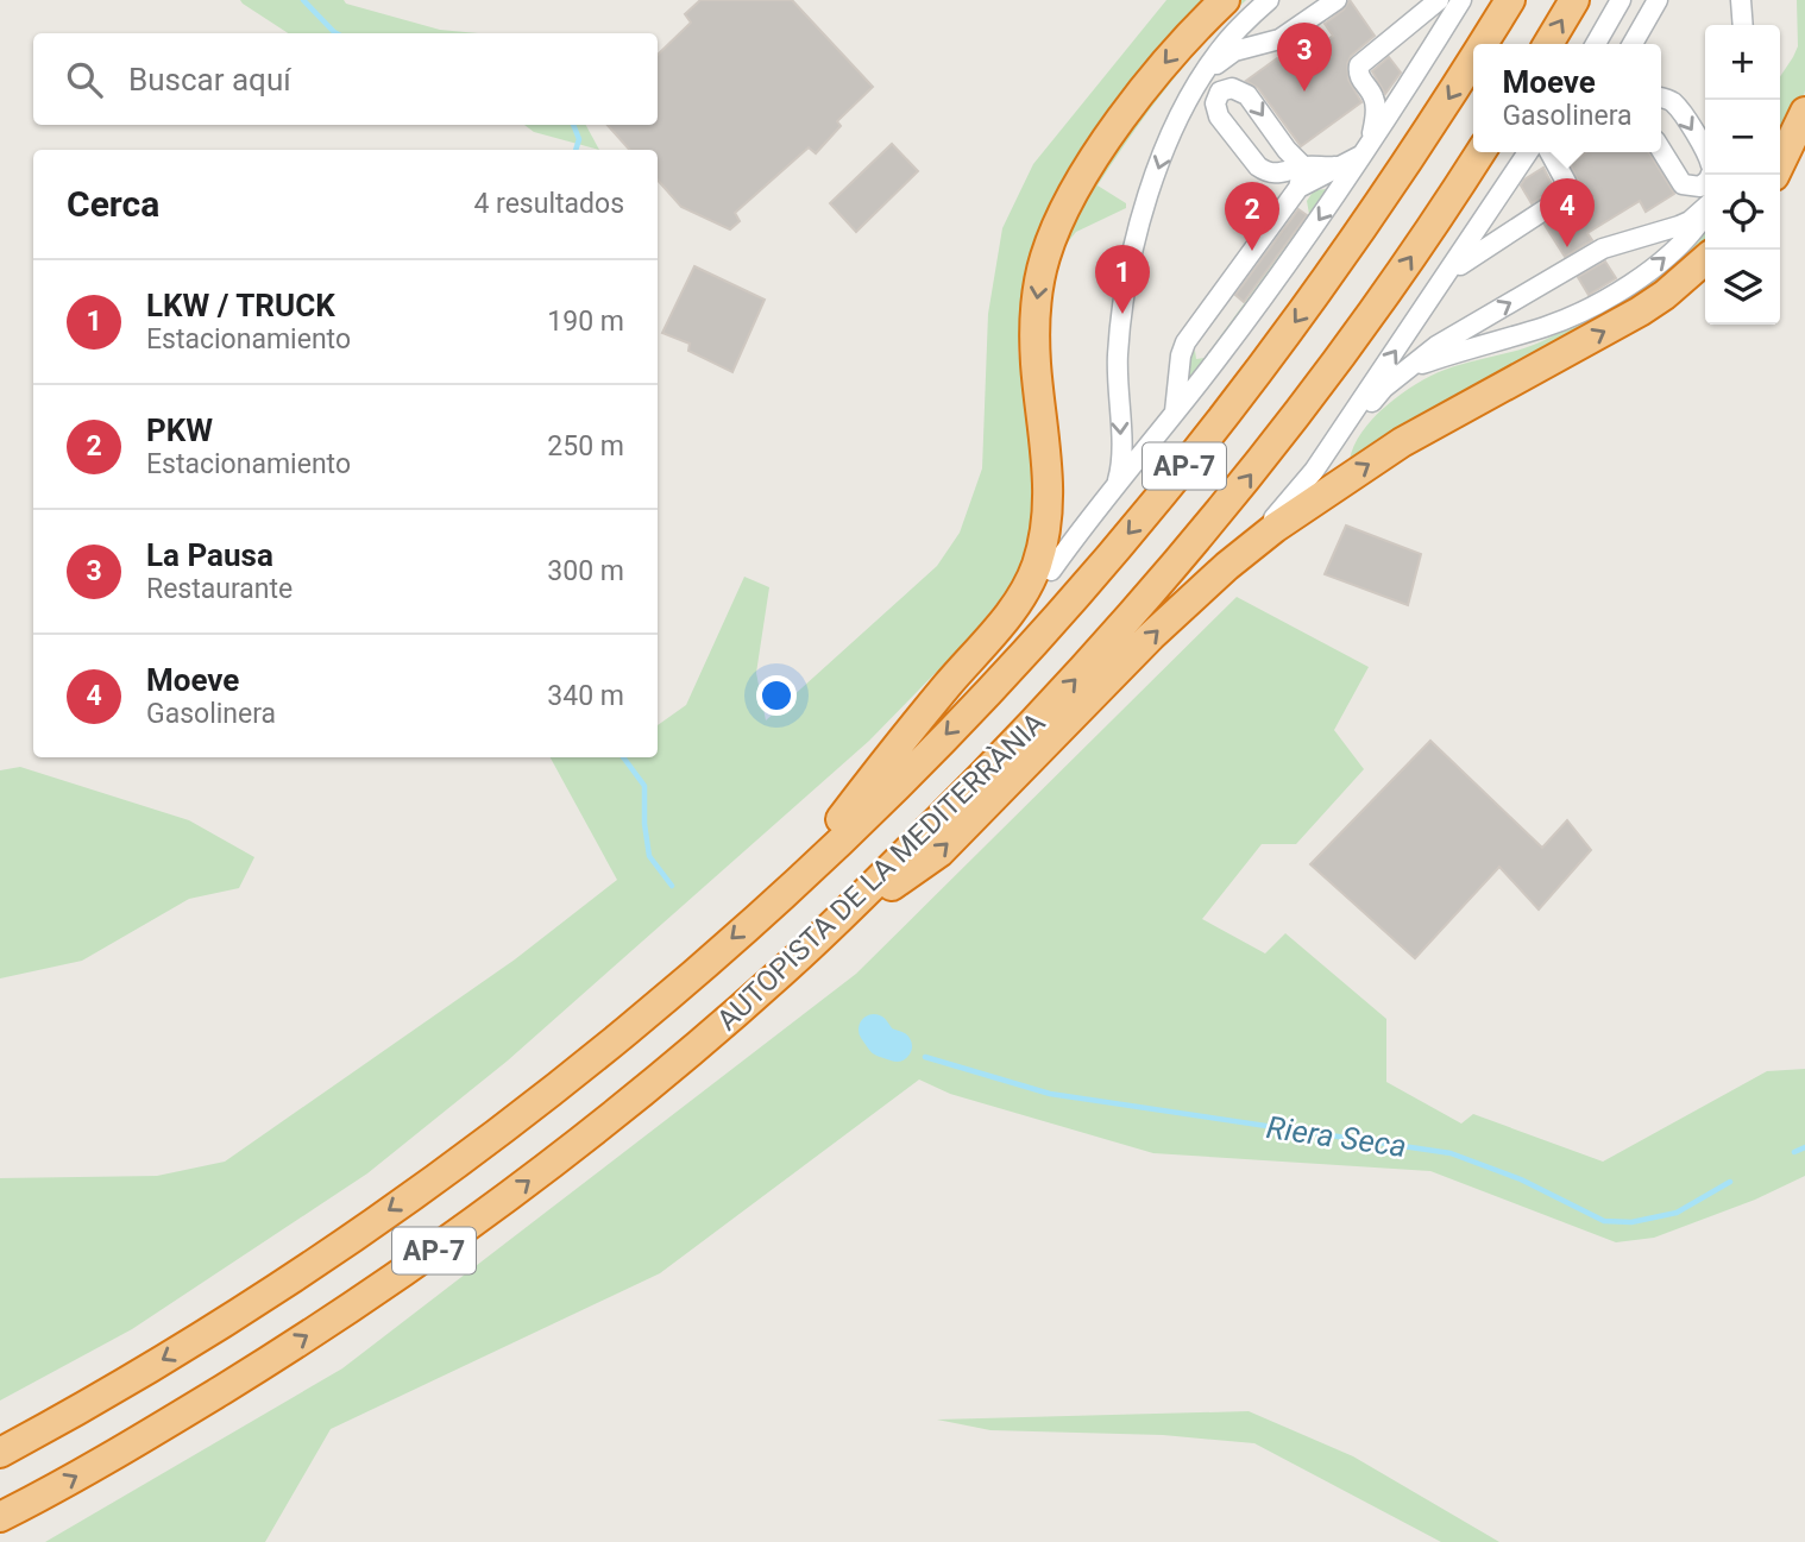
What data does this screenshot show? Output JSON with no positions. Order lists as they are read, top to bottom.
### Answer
{
  "streets": {
    "highway": ["AP-7", "AUTOPISTA DE LA MEDITERRÀNIA"]
  },
  "water": ["Riera Seca"],
  "page": {
    "pins": [
      "3",
      "4",
      "2",
      "1"
    ],
    "map_buttons": ["+", "−"],
    "search": "Buscar aquí",
    "popup": ["Moeve", "Gasolinera"],
    "heading": ["Cerca", "4 resultados"],
    "list": [
      {
        "mark": "1",
        "name": "LKW / TRUCK",
        "note": "Estacionamiento",
        "value": "190 m"
      },
      {
        "mark": "2",
        "name": "PKW",
        "note": "Estacionamiento",
        "value": "250 m"
      },
      {
        "mark": "3",
        "name": "La Pausa",
        "note": "Restaurante",
        "value": "300 m"
      },
      {
        "mark": "4",
        "name": "Moeve",
        "note": "Gasolinera",
        "value": "340 m"
      }
    ]
  }
}
